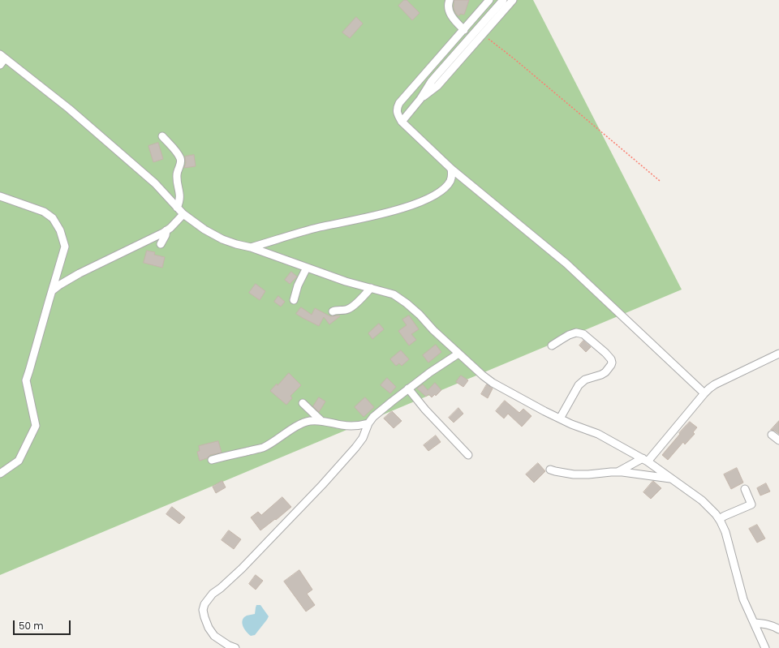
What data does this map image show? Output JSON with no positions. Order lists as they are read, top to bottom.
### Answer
{
  "scale_bar": "50 m"
}
